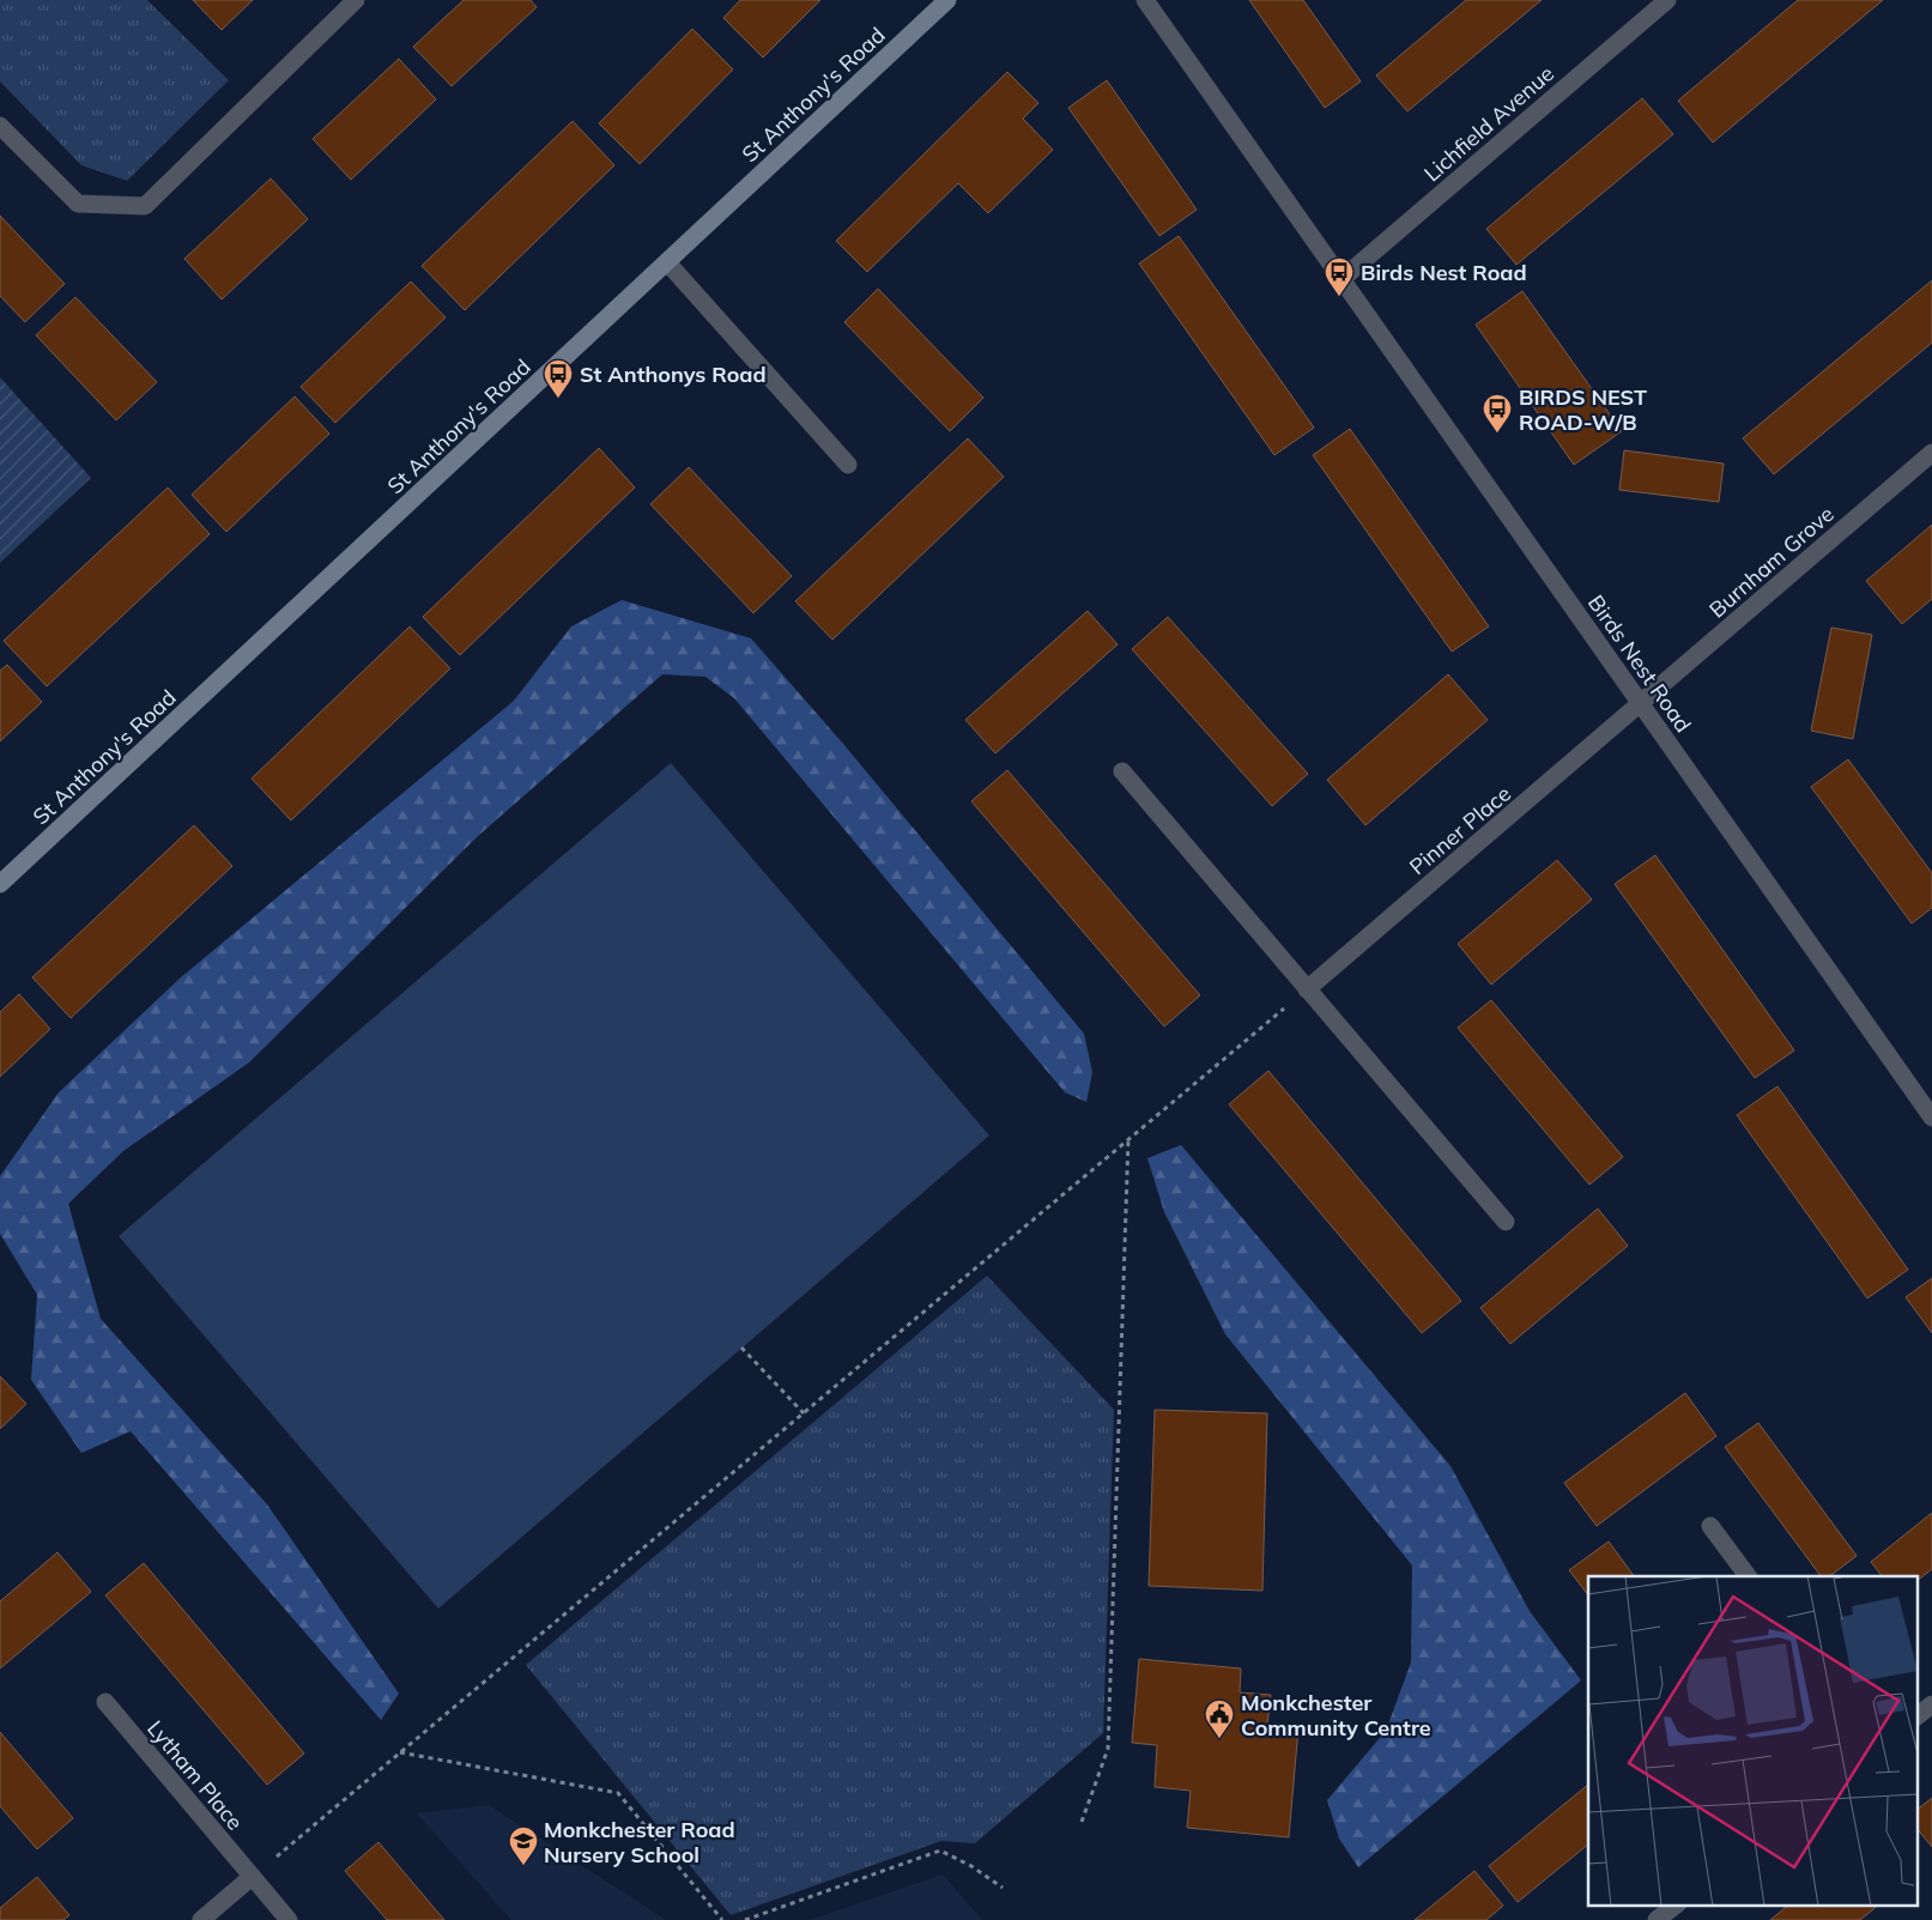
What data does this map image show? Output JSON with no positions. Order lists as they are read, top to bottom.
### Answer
{
  "streets": {
    "street": [
      "St Anthony's Road",
      "Lichfield Avenue",
      "Burnham Grove",
      "Birds Nest Road",
      "Pinner Place",
      "Lytham Place"
    ]
  },
  "crossings": [
    ["Lichfield Avenue", "Birds Nest Road"],
    ["Burnham Grove", "Birds Nest Road"],
    ["Burnham Grove", "Pinner Place"],
    ["Birds Nest Road", "Pinner Place"]
  ],
  "places": {
    "bus stop": ["Birds Nest Road", "St Anthonys Road", "BIRDS NEST ROAD-W/B"],
    "public building": ["Monkchester Community Centre"],
    "school or university": ["Monkchester Road Nursery School"]
  }
}
